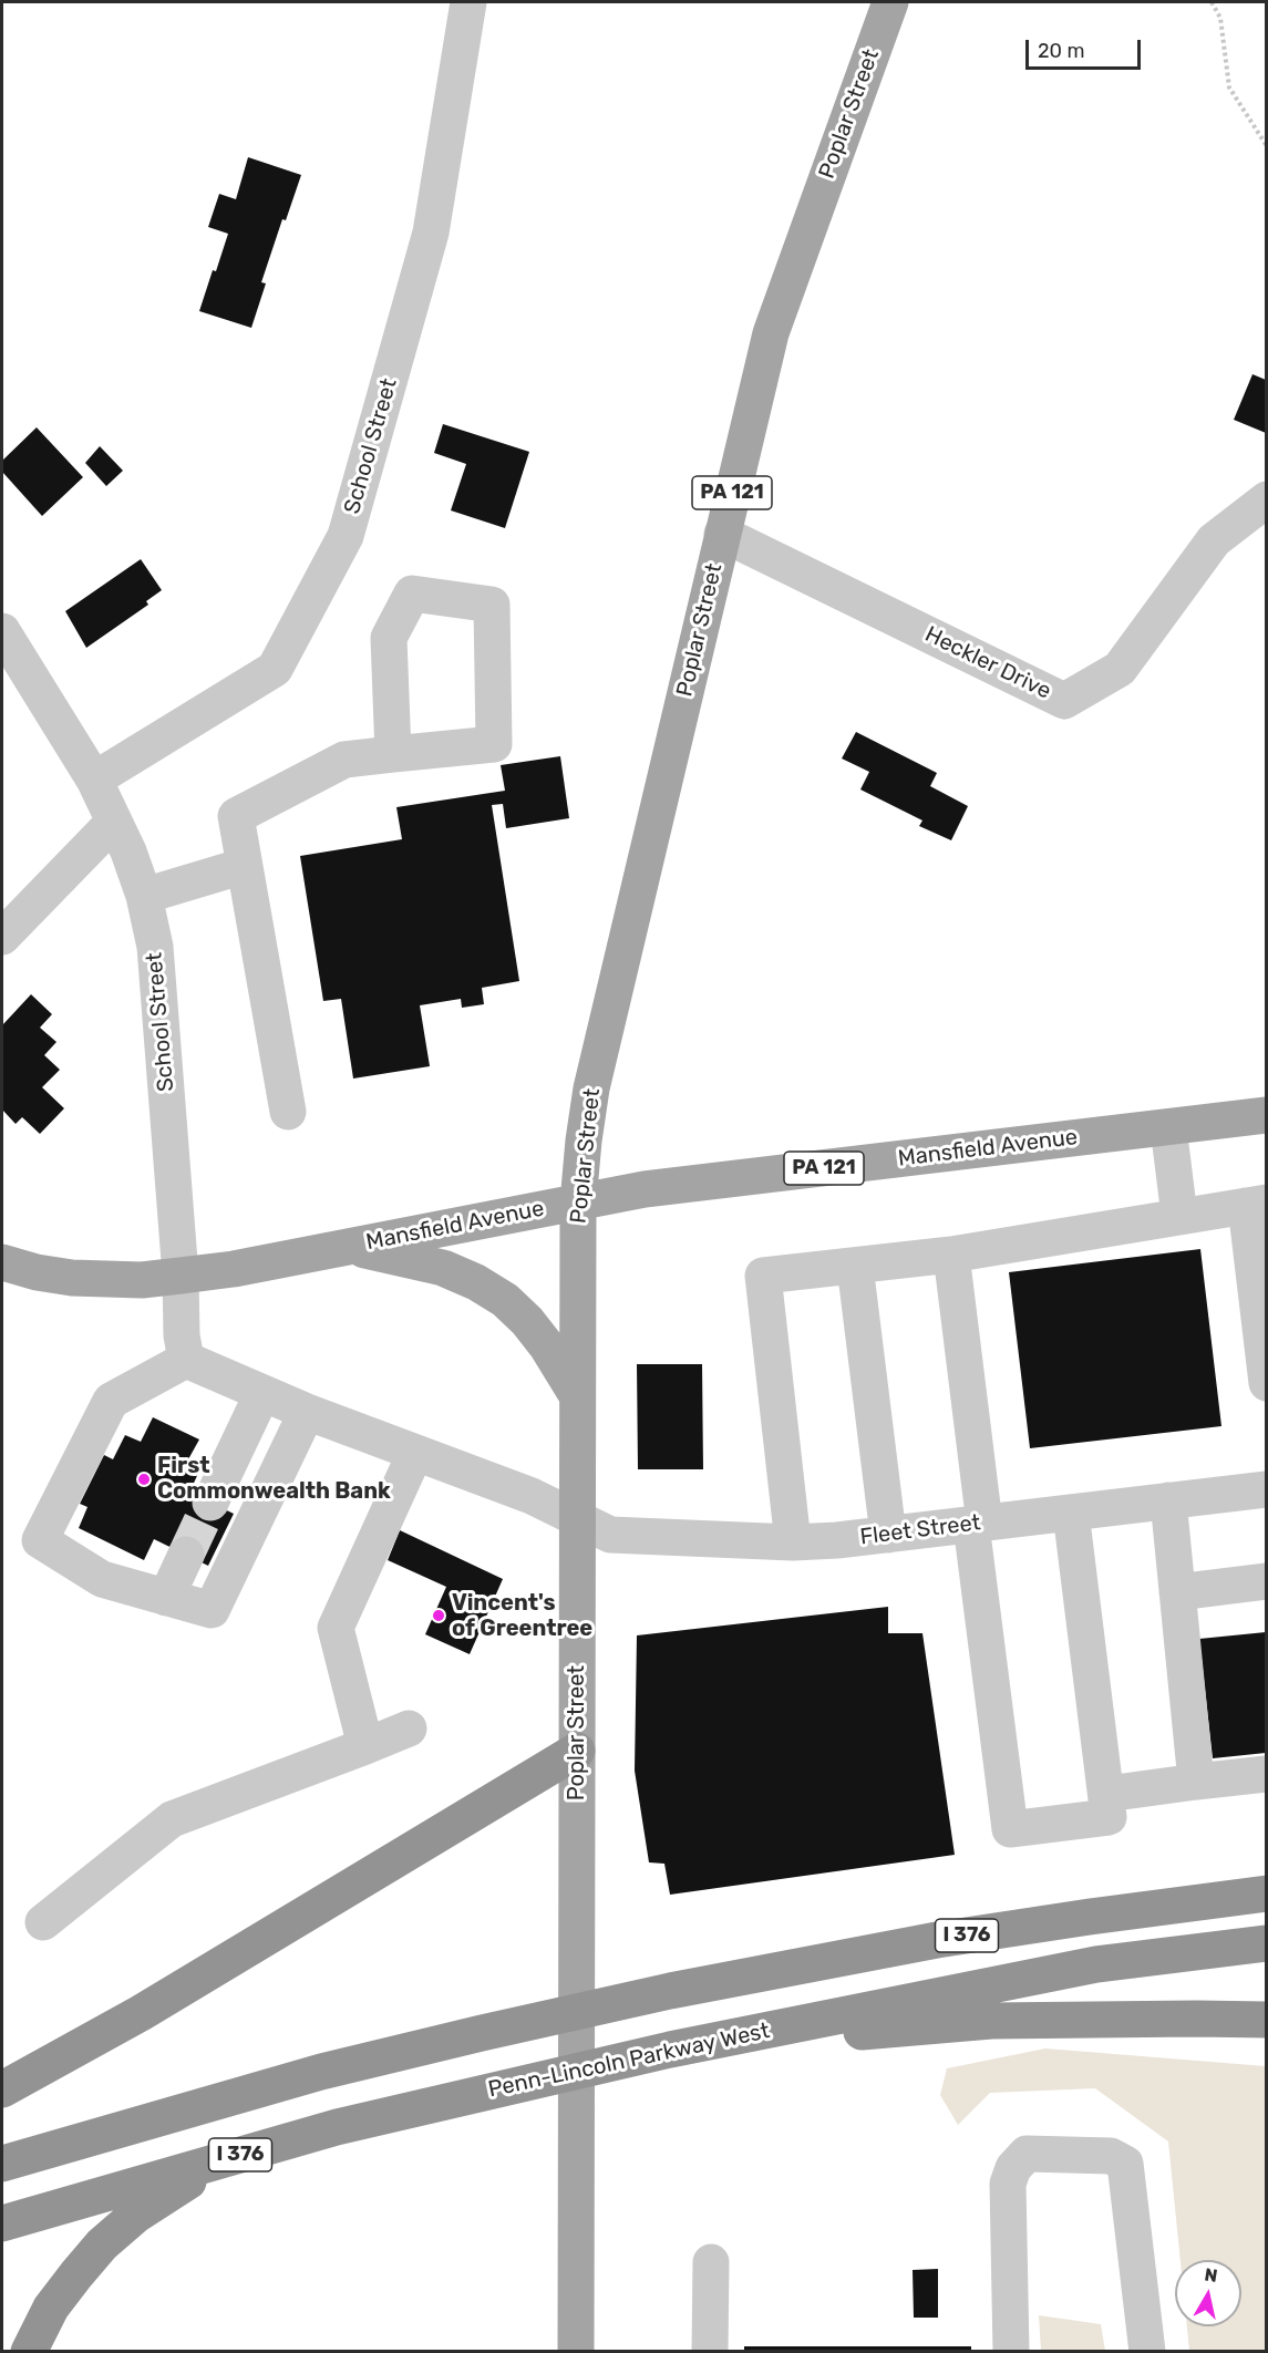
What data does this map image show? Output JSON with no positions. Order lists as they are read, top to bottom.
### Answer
{
  "streets": {
    "highway": ["I 376", "Penn-Lincoln Parkway West"],
    "main road": ["Poplar Street", "PA 121", "Mansfield Avenue"],
    "street": ["School Street", "Heckler Drive", "Fleet Street"]
  },
  "crossings": [
    ["Poplar Street", "Heckler Drive"],
    ["Poplar Street", "Mansfield Avenue"],
    ["Poplar Street", "Fleet Street"],
    ["School Street", "Mansfield Avenue"],
    ["School Street", "Fleet Street"]
  ],
  "places": ["First Commonwealth Bank", "Vincent's of Greentree"],
  "scale_bar": "20 m",
  "north": "top"
}
